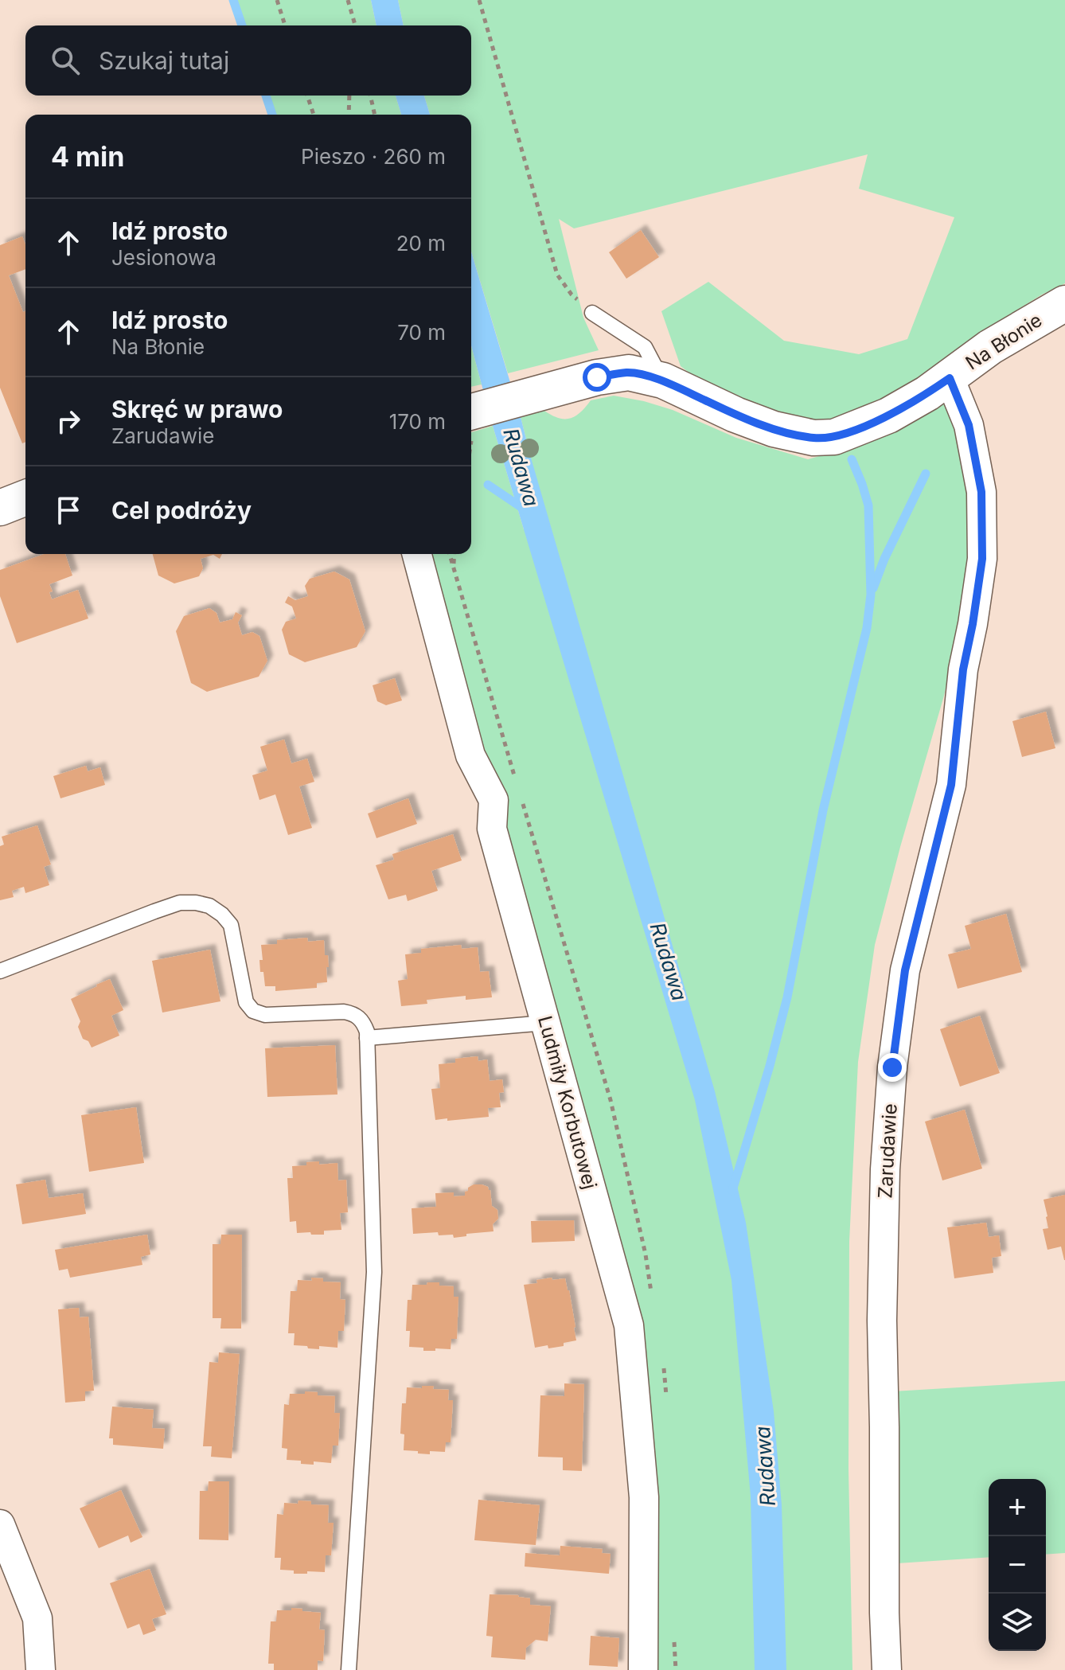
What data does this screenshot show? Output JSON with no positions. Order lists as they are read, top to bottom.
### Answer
{
  "streets": {
    "street": ["Na Błonie", "Ludmiły Korbutowej", "Zarudawie"]
  },
  "crossings": [
    ["Na Błonie", "Zarudawie"]
  ],
  "water": ["Rudawa"],
  "page": {
    "search": "Szukaj tutaj",
    "heading": ["4 min", "Pieszo · 260 m"],
    "list": [
      ["Idź prosto", "Jesionowa", "20 m"],
      ["Idź prosto", "Na Błonie", "70 m"],
      ["Skręć w prawo", "Zarudawie", "170 m"],
      "Cel podróży"
    ],
    "map_buttons": ["+", "−"]
  }
}
